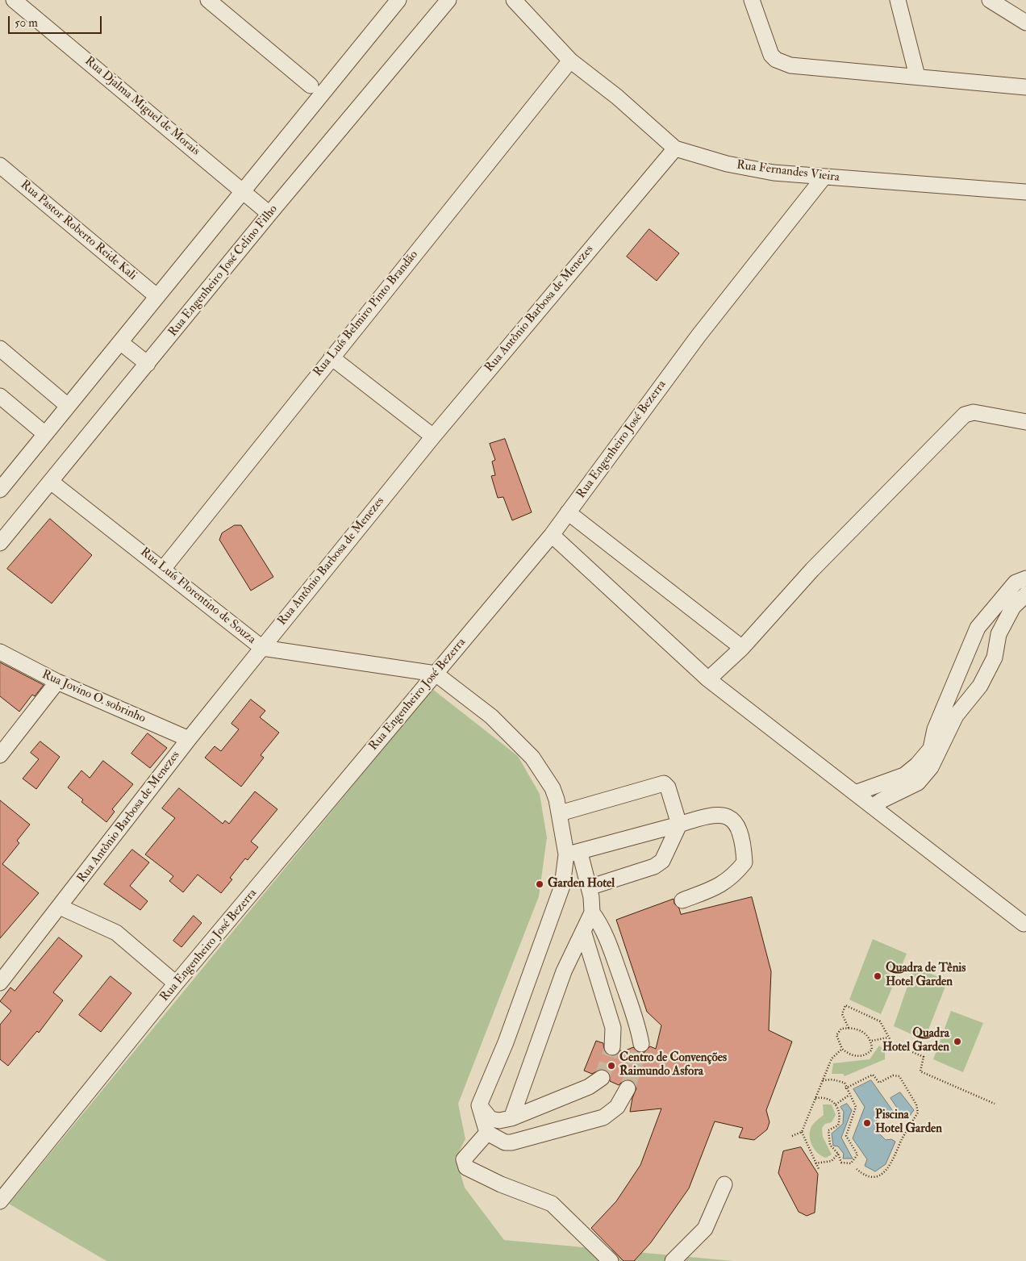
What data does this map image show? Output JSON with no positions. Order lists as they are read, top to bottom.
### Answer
{
  "streets": {
    "street": [
      "Rua Djalma Miguel de Morais",
      "Rua Fernandes Vieira",
      "Rua Pastor Roberto Reide Kali",
      "Rua Engenheiro José Celino Filho",
      "Rua Antônio Barbosa de Menezes",
      "Rua Luís Belmiro Pinto Brandão",
      "Rua Engenheiro José Bezerra",
      "Rua Luís Florentino de Souza",
      "Rua Jovino O. sobrinho"
    ]
  },
  "crossings": [
    ["Rua Djalma Miguel de Morais", "Rua Engenheiro José Celino Filho"],
    ["Rua Fernandes Vieira", "Rua Antônio Barbosa de Menezes"],
    ["Rua Fernandes Vieira", "Rua Luís Belmiro Pinto Brandão"],
    ["Rua Fernandes Vieira", "Rua Engenheiro José Bezerra"],
    ["Rua Engenheiro José Celino Filho", "Rua Luís Florentino de Souza"],
    ["Rua Antônio Barbosa de Menezes", "Rua Luís Florentino de Souza"],
    ["Rua Antônio Barbosa de Menezes", "Rua Jovino O. sobrinho"],
    ["Rua Luís Belmiro Pinto Brandão", "Rua Luís Florentino de Souza"],
    ["Rua Engenheiro José Bezerra", "Rua Luís Florentino de Souza"]
  ],
  "places": [
    "Garden Hotel",
    "Quadra de Tênis Hotel Garden",
    "Quadra Hotel Garden",
    "Centro de Convenções Raimundo Asfora",
    "Piscina Hotel Garden"
  ],
  "scale_bar": "50 m"
}
